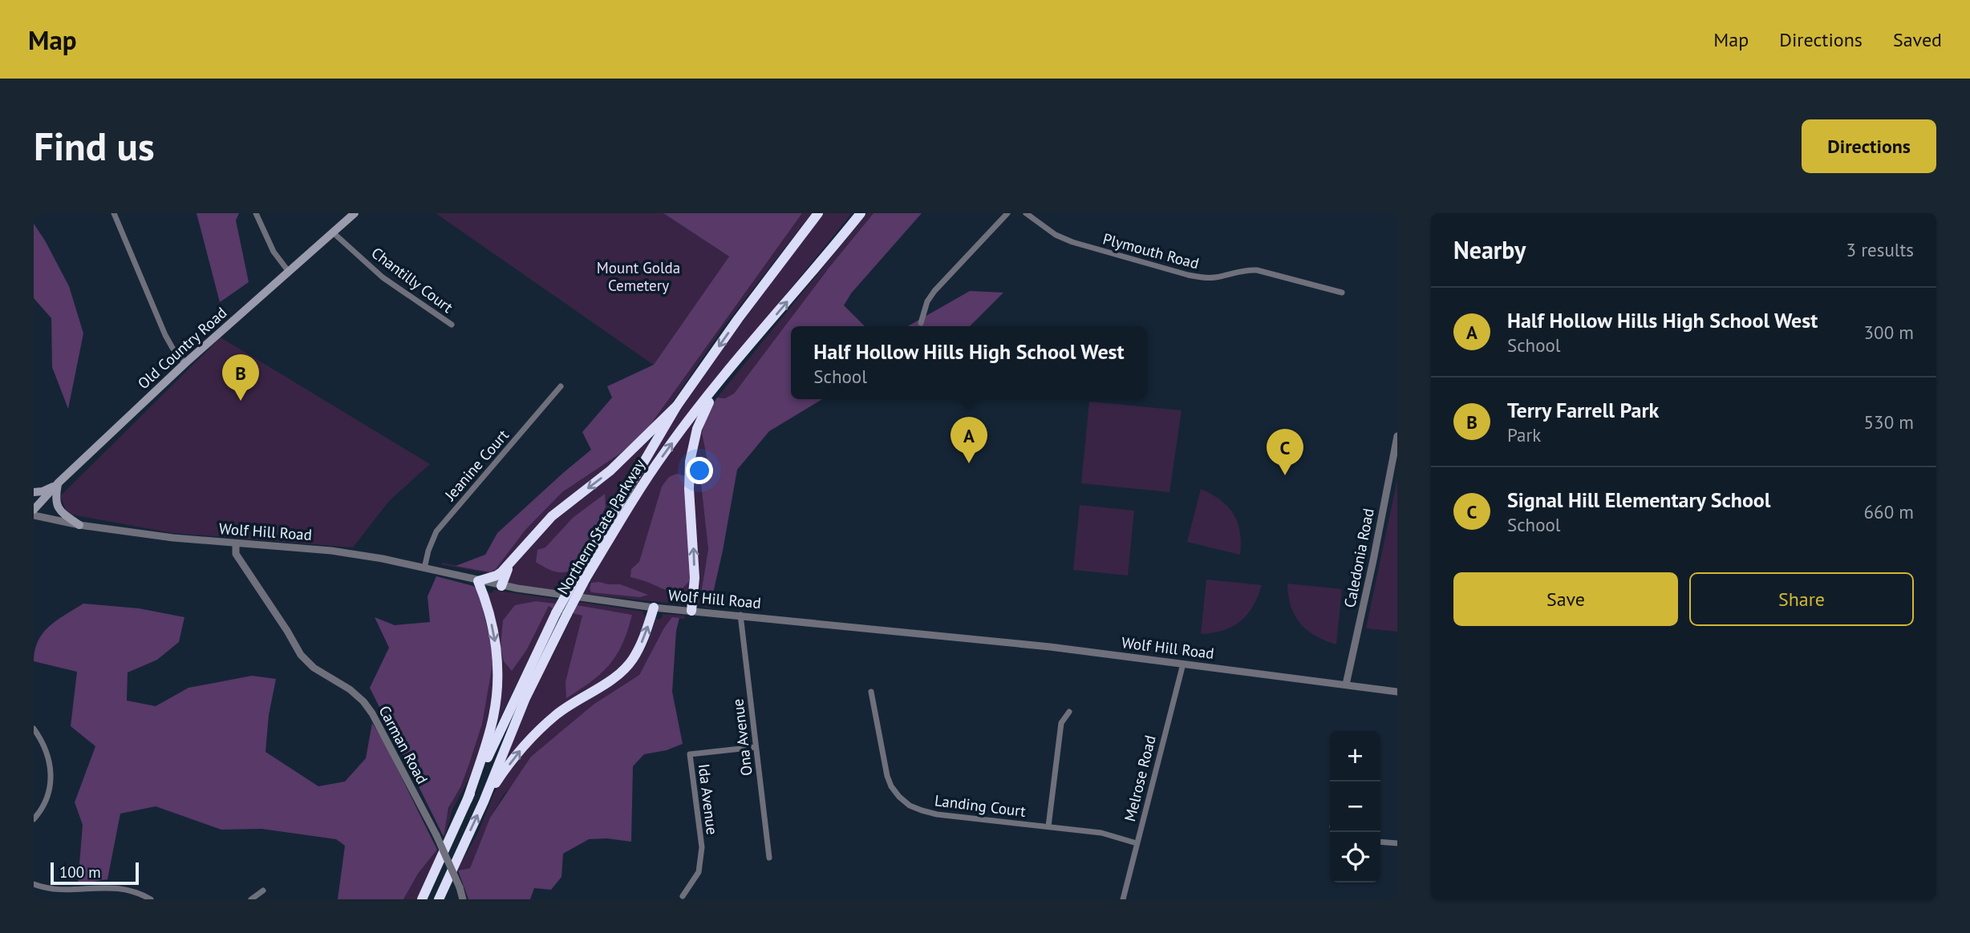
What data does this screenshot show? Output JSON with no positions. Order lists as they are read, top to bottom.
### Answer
{
  "streets": {
    "highway": ["Northern State Parkway"],
    "main road": ["Old Country Road"],
    "street": [
      "Plymouth Road",
      "Chantilly Court",
      "Jeanine Court",
      "Wolf Hill Road",
      "Caledonia Road",
      "Ona Avenue",
      "Carman Road",
      "Melrose Road",
      "Ida Avenue",
      "Landing Court"
    ]
  },
  "crossings": [
    ["Chantilly Court", "Old Country Road"],
    ["Jeanine Court", "Wolf Hill Road"],
    ["Wolf Hill Road", "Caledonia Road"],
    ["Wolf Hill Road", "Ona Avenue"],
    ["Wolf Hill Road", "Carman Road"],
    ["Wolf Hill Road", "Melrose Road"],
    ["Ona Avenue", "Ida Avenue"],
    ["Melrose Road", "Landing Court"]
  ],
  "parks": ["Mount Golda Cemetery"],
  "scale_bar": "100 m",
  "page": {
    "header": "Map",
    "nav": ["Map", "Directions", "Saved"],
    "buttons": [
      "Directions",
      ["Save", "Share"]
    ],
    "title": "Find us",
    "heading": ["Nearby", "3 results"],
    "list": [
      {
        "mark": "A",
        "name": "Half Hollow Hills High School West",
        "note": "School",
        "value": "300 m"
      },
      {
        "mark": "B",
        "name": "Terry Farrell Park",
        "note": "Park",
        "value": "530 m"
      },
      {
        "mark": "C",
        "name": "Signal Hill Elementary School",
        "note": "School",
        "value": "660 m"
      }
    ],
    "popup": ["Half Hollow Hills High School West", "School"],
    "pins": ["B", "A", "C"],
    "map_buttons": ["+", "−"],
    "scale": "100 m"
  }
}
